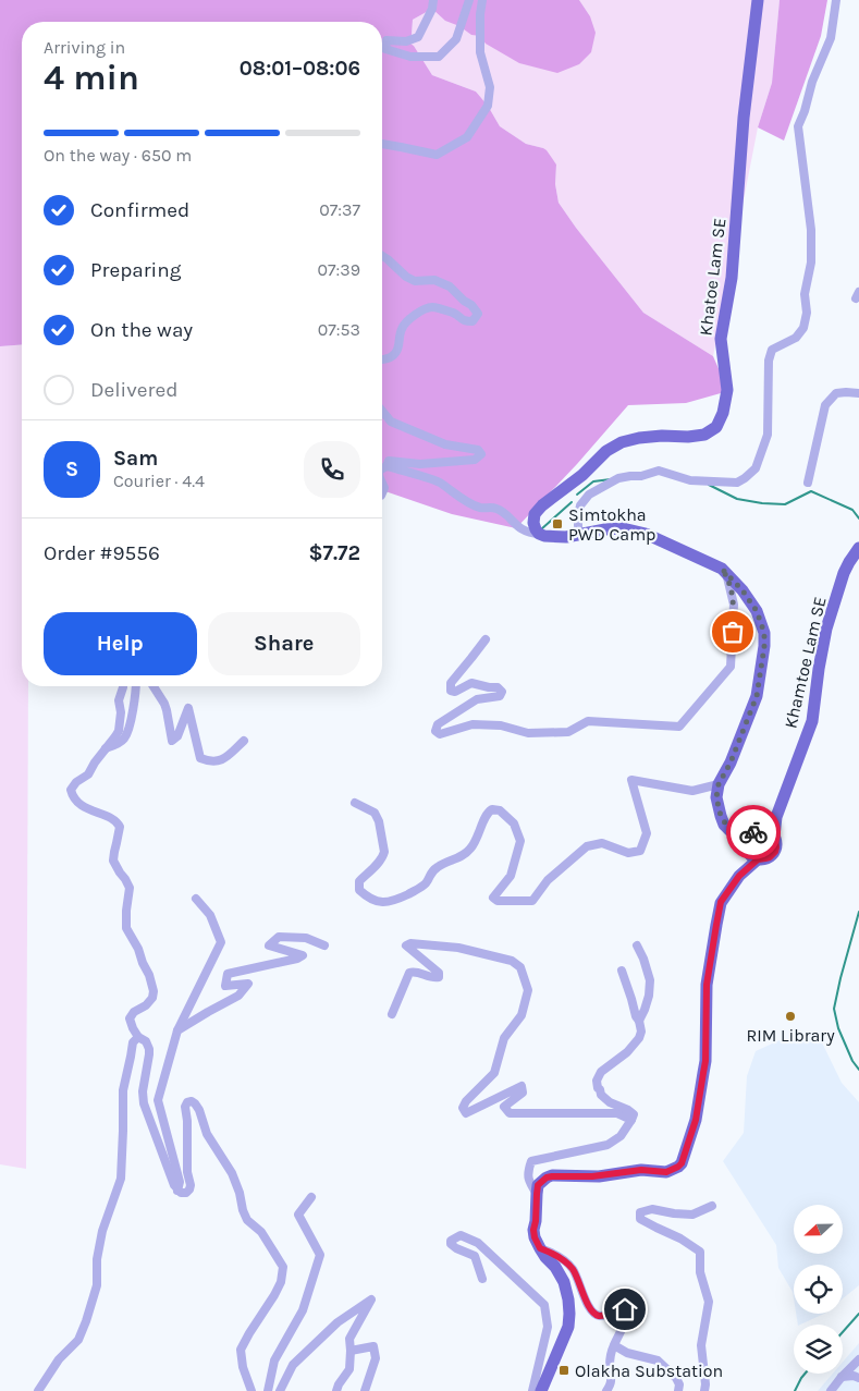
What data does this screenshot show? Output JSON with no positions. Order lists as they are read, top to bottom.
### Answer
{
  "streets": {
    "main road": ["Khatoe Lam SE", "Khamtoe Lam SE"]
  },
  "places": {
    "transit": ["Simtokha PWD Camp", "Olakha Substation"],
    "other": ["RIM Library"]
  },
  "north": "left",
  "page": {
    "heading": ["4 min", "Arriving in", "08:01–08:06"],
    "panel": [
      "Sam",
      "Courier · 4.4",
      "Order #9556",
      "$7.72"
    ],
    "bar": "On the way · 650 m",
    "list": [
      ["Confirmed", "07:37"],
      ["Preparing", "07:39"],
      ["On the way", "07:53"],
      "Delivered"
    ],
    "round": "S",
    "buttons": ["Help", "Share"]
  }
}
